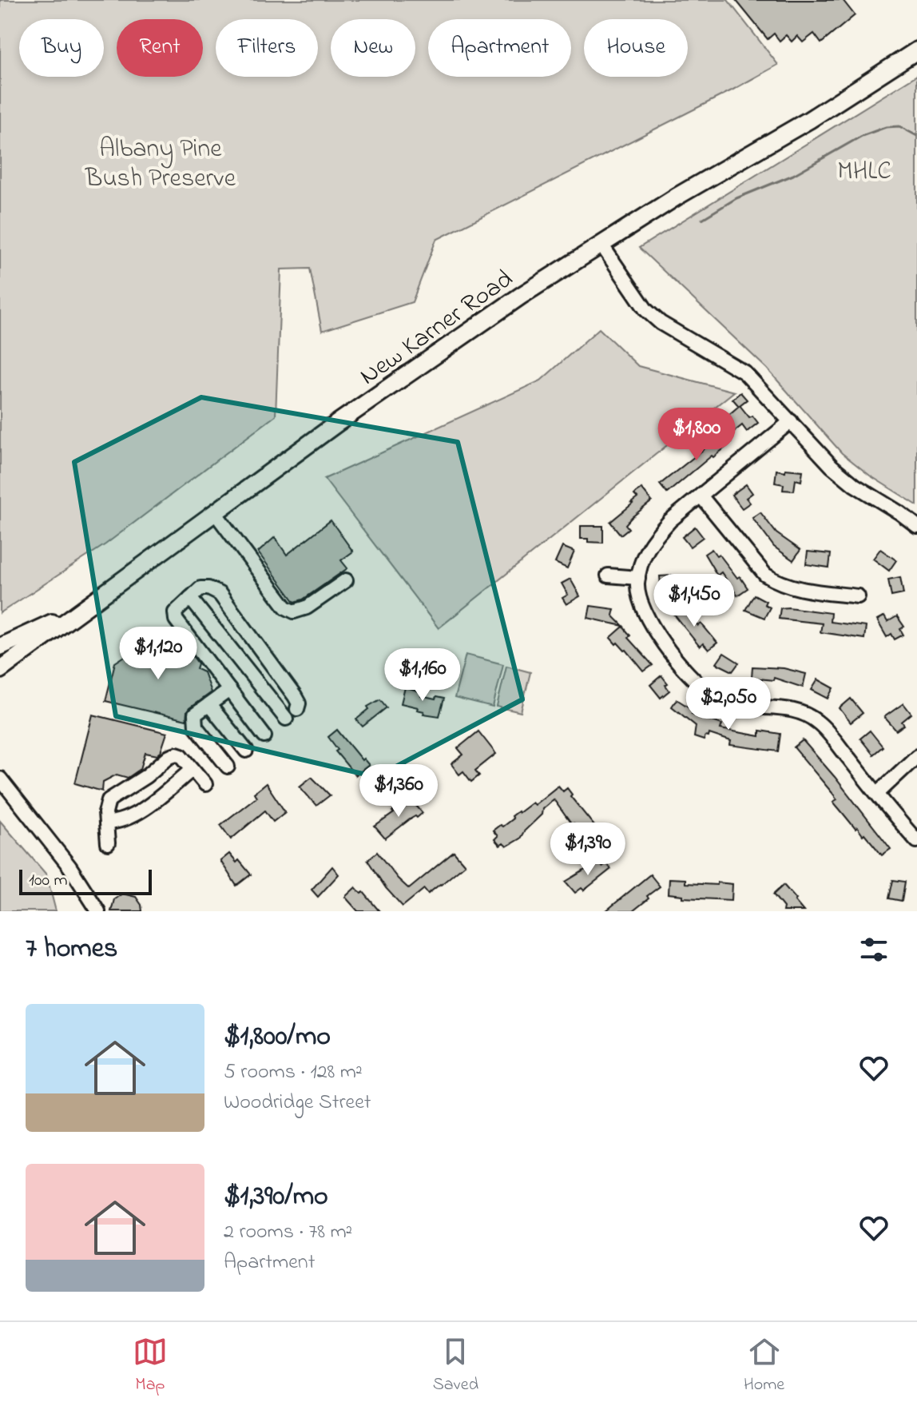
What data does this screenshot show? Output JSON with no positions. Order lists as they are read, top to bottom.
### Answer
{
  "streets": {
    "main road": ["New Karner Road"]
  },
  "parks": ["Albany Pine Bush Preserve", "MHLC"],
  "scale_bar": "100 m",
  "page": {
    "chip": [
      "Buy",
      "Rent",
      "Filters",
      "New",
      "Apartment",
      "House"
    ],
    "price": [
      "$1,800",
      "$1,450",
      "$1,120",
      "$1,160",
      "$2,050",
      "$1,360",
      "$1,390"
    ],
    "scale": "100 m",
    "heading": "7 homes",
    "list": [
      {
        "name": "$1,800/mo",
        "note": "5 rooms · 128 m² · Woodridge Street"
      },
      {
        "name": "$1,390/mo",
        "note": "2 rooms · 78 m² · Apartment"
      }
    ],
    "tabs": ["Map", "Saved", "Home"]
  }
}
